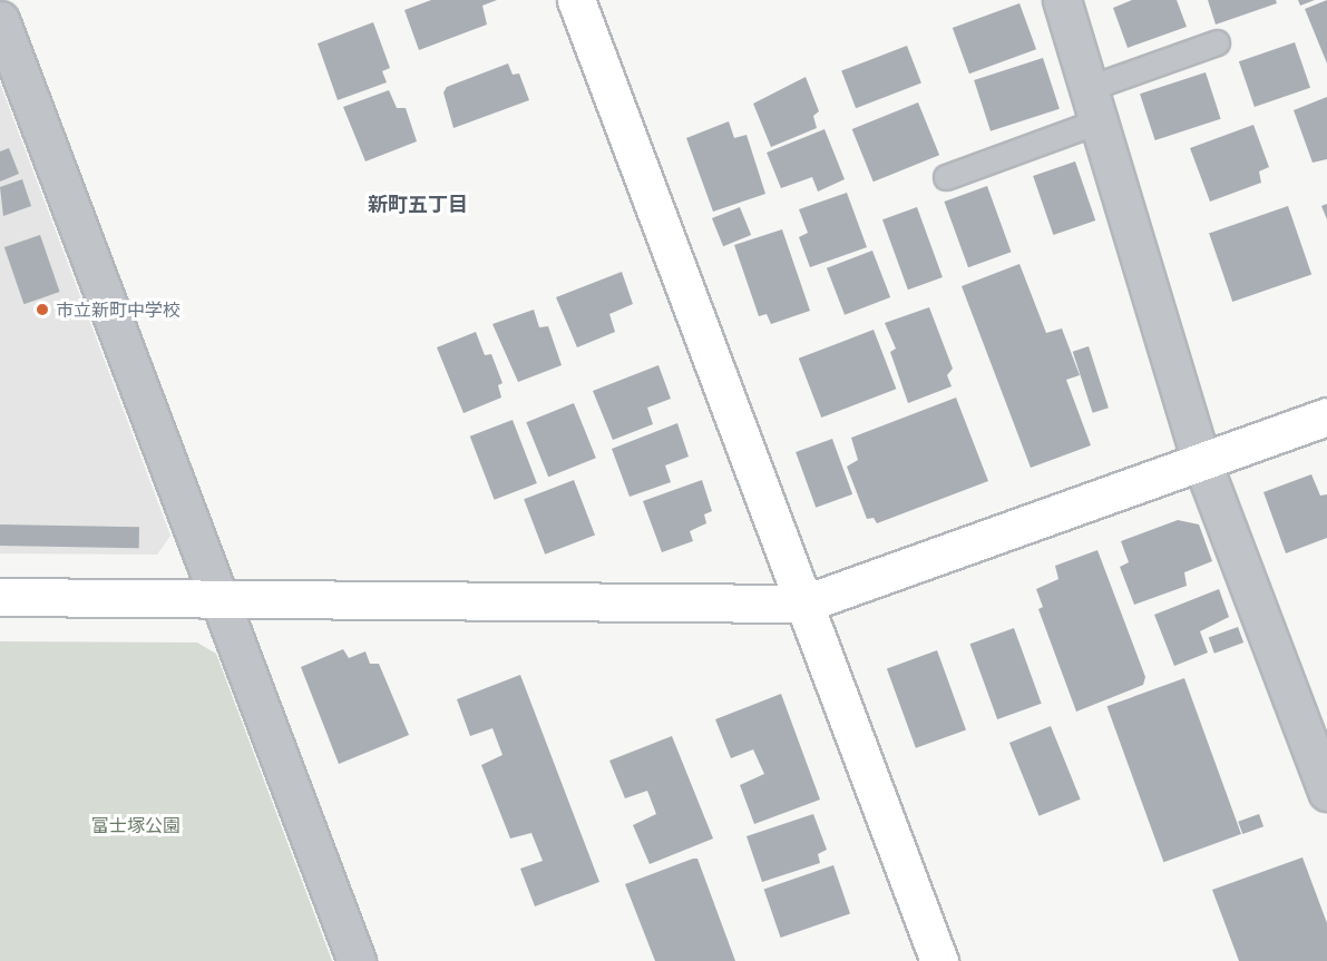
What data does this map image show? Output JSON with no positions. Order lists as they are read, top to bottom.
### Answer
{
  "districts": ["新町五丁目"],
  "parks": ["富士塚公園"],
  "places": ["市立新町中学校"]
}
